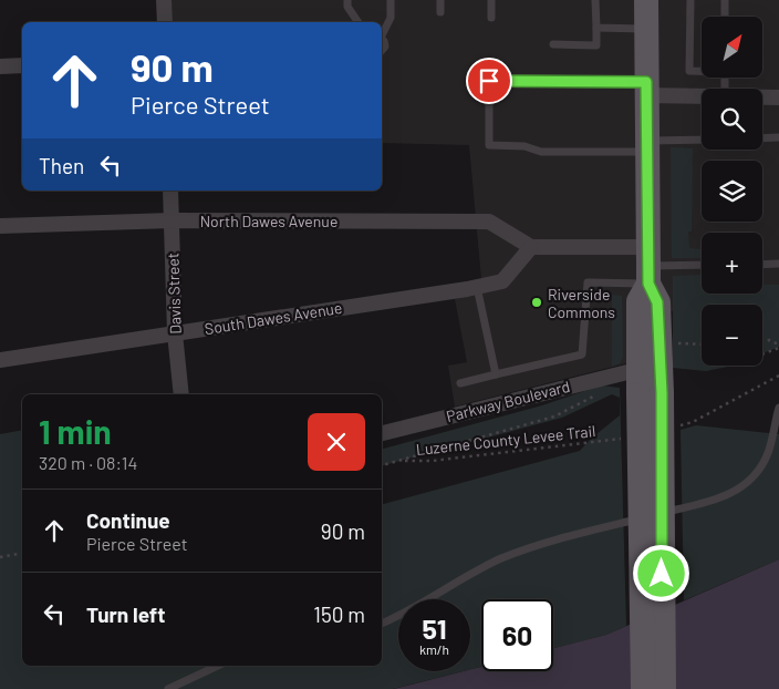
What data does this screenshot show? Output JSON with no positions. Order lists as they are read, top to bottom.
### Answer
{
  "streets": {
    "street": [
      "North Dawes Avenue",
      "Davis Street",
      "South Dawes Avenue",
      "Parkway Boulevard"
    ],
    "path": ["Luzerne County Levee Trail"]
  },
  "crossings": [
    ["North Dawes Avenue", "Davis Street"],
    ["North Dawes Avenue", "South Dawes Avenue"],
    ["Davis Street", "South Dawes Avenue"]
  ],
  "places": ["Riverside Commons"],
  "north": "top right",
  "page": {
    "map_buttons": ["+", "−"],
    "turn": ["90 m", "Pierce Street"],
    "then": "Then",
    "heading": ["1 min", "320 m · 08:14"],
    "list": [
      {
        "name": "Continue",
        "note": "Pierce Street",
        "value": "90 m"
      },
      {
        "name": "Turn left",
        "value": "150 m"
      }
    ],
    "speed": "51 km/h",
    "limit": "60"
  }
}
